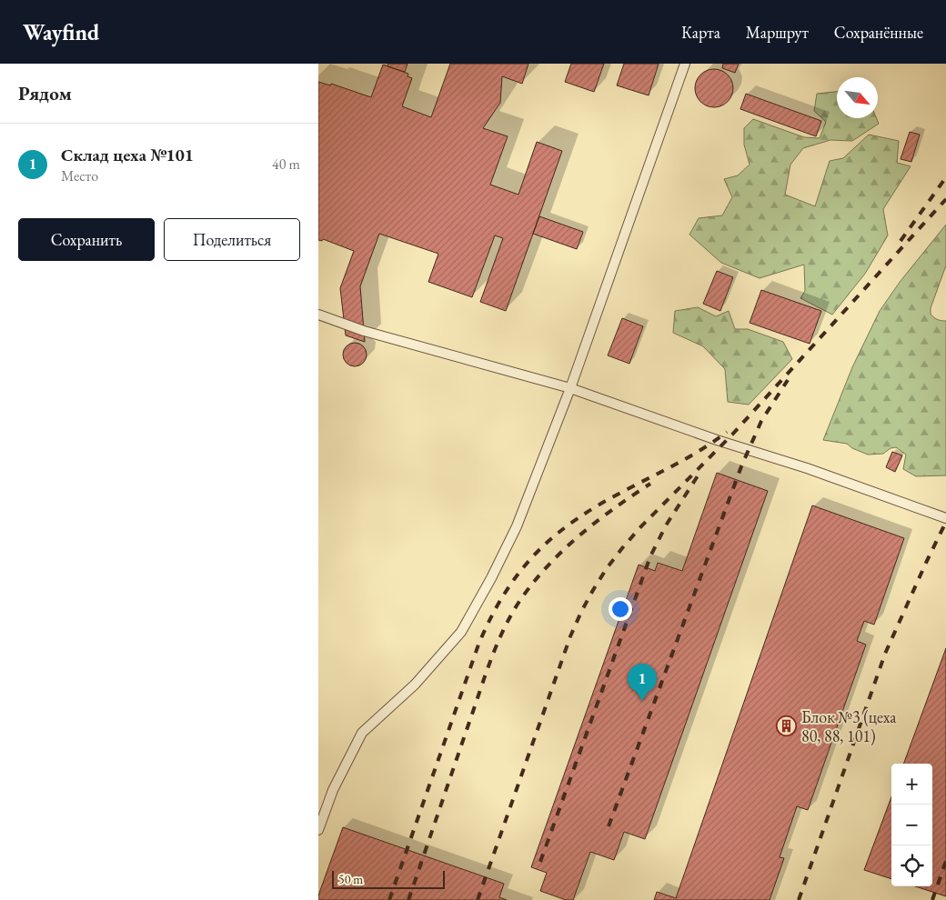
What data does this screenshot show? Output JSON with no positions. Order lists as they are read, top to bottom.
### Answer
{
  "places": {
    "building": ["Блок №3 (цеха 80, 88, 101)"]
  },
  "scale_bar": "50 m",
  "north": "bottom right",
  "page": {
    "header": "Wayfind",
    "nav": ["Карта", "Маршрут", "Сохранённые"],
    "heading": "Рядом",
    "list": [
      {
        "mark": "1",
        "name": "Склад цеха №101",
        "note": "Место",
        "value": "40 m"
      }
    ],
    "buttons": ["Сохранить", "Поделиться"],
    "pins": "1",
    "map_buttons": ["+", "−"],
    "scale": "50 m"
  }
}
